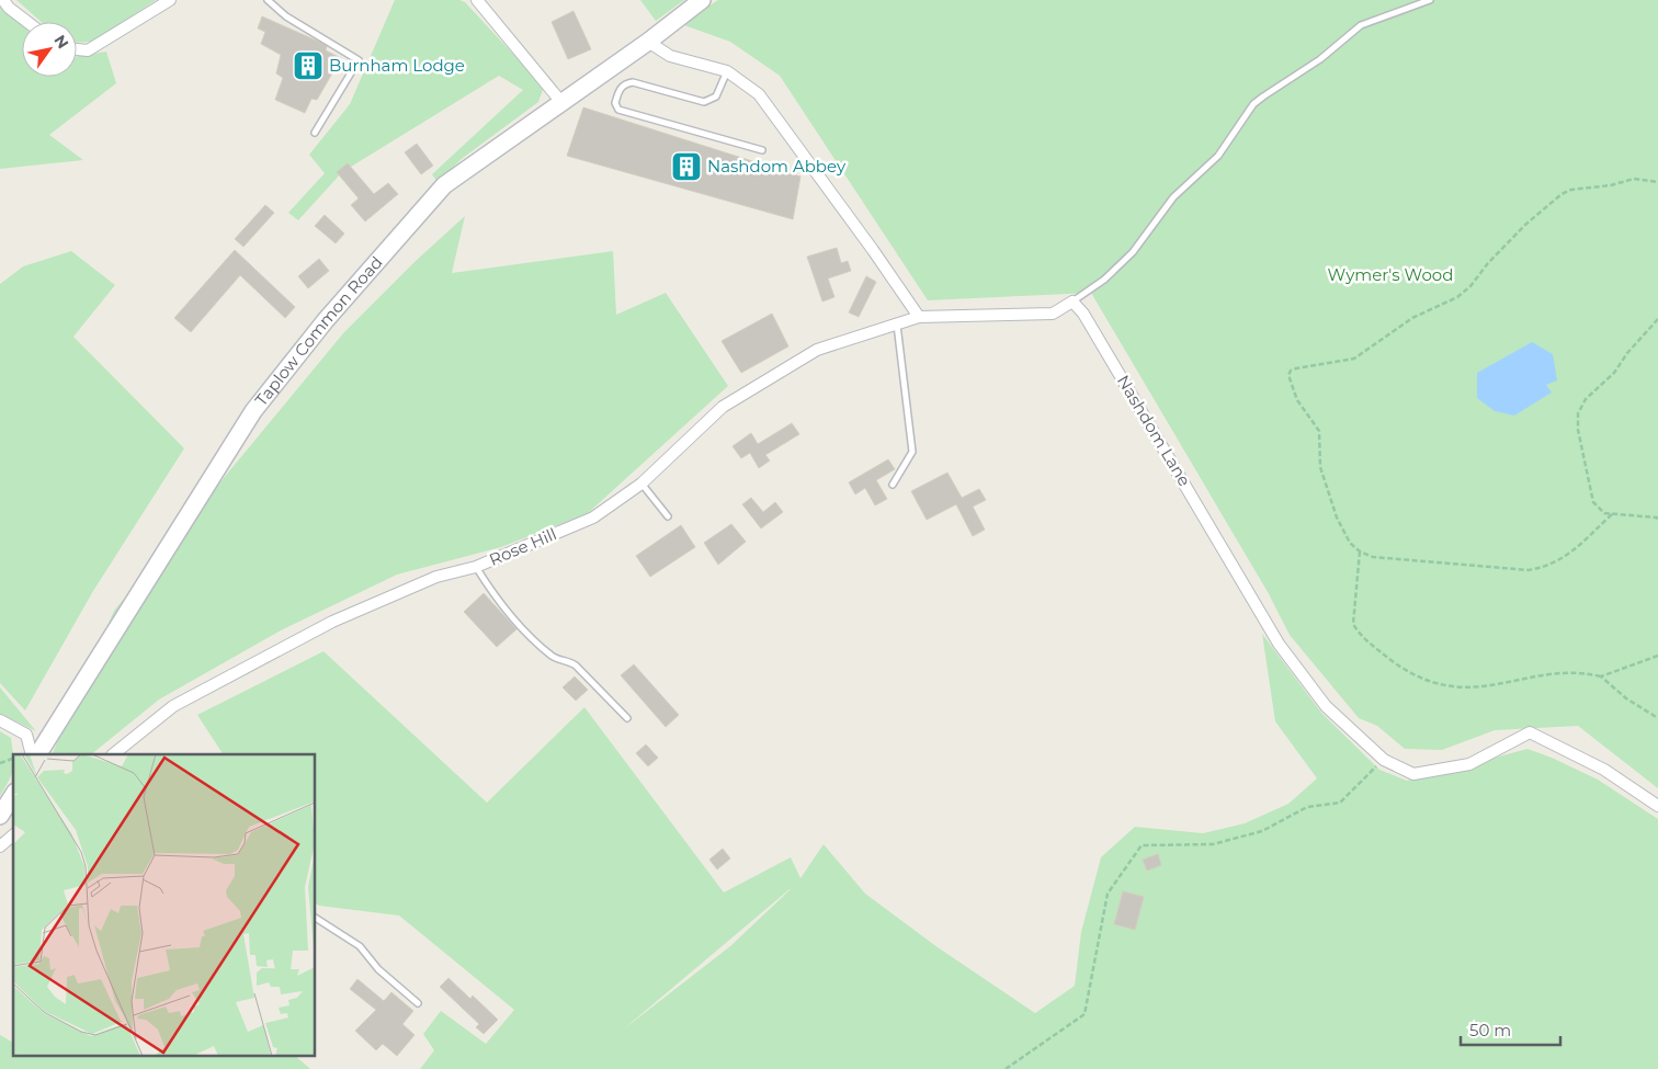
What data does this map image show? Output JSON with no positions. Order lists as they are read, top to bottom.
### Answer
{
  "streets": {
    "street": ["Taplow Common Road", "Nashdom Lane", "Rose Hill"]
  },
  "parks": ["Wymer's Wood"],
  "places": {
    "building": ["Burnham Lodge", "Nashdom Abbey"]
  },
  "scale_bar": "50 m",
  "north": "top right"
}
